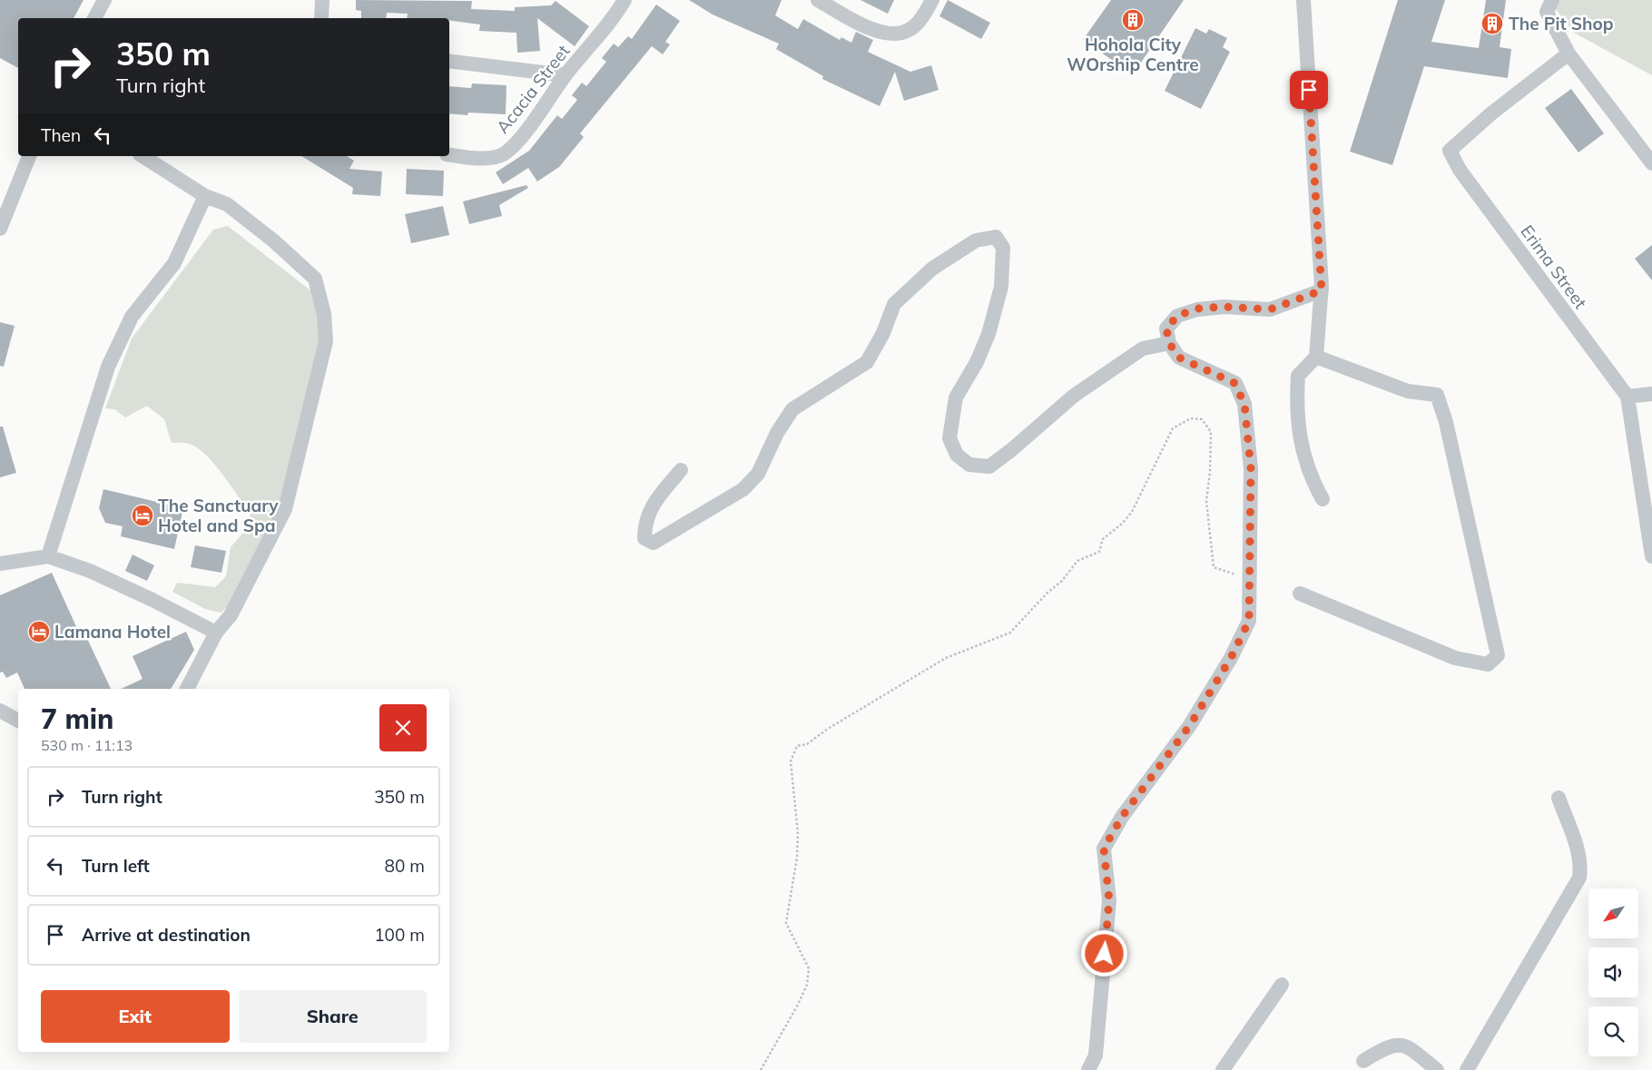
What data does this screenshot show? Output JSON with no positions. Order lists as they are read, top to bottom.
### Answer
{
  "streets": {
    "street": ["Acacia Street", "Erima Street"]
  },
  "places": {
    "building": ["Hohola City WOrship Centre", "The Pit Shop"],
    "hotel": ["The Sanctuary Hotel and Spa", "Lamana Hotel"]
  },
  "north": "bottom left",
  "page": {
    "turn": ["350 m", "Turn right"],
    "then": "Then",
    "heading": ["7 min", "530 m · 11:13"],
    "list": [
      {
        "name": "Turn right",
        "value": "350 m"
      },
      {
        "name": "Turn left",
        "value": "80 m"
      },
      {
        "name": "Arrive at destination",
        "value": "100 m"
      }
    ],
    "buttons": ["Exit", "Share"]
  }
}
